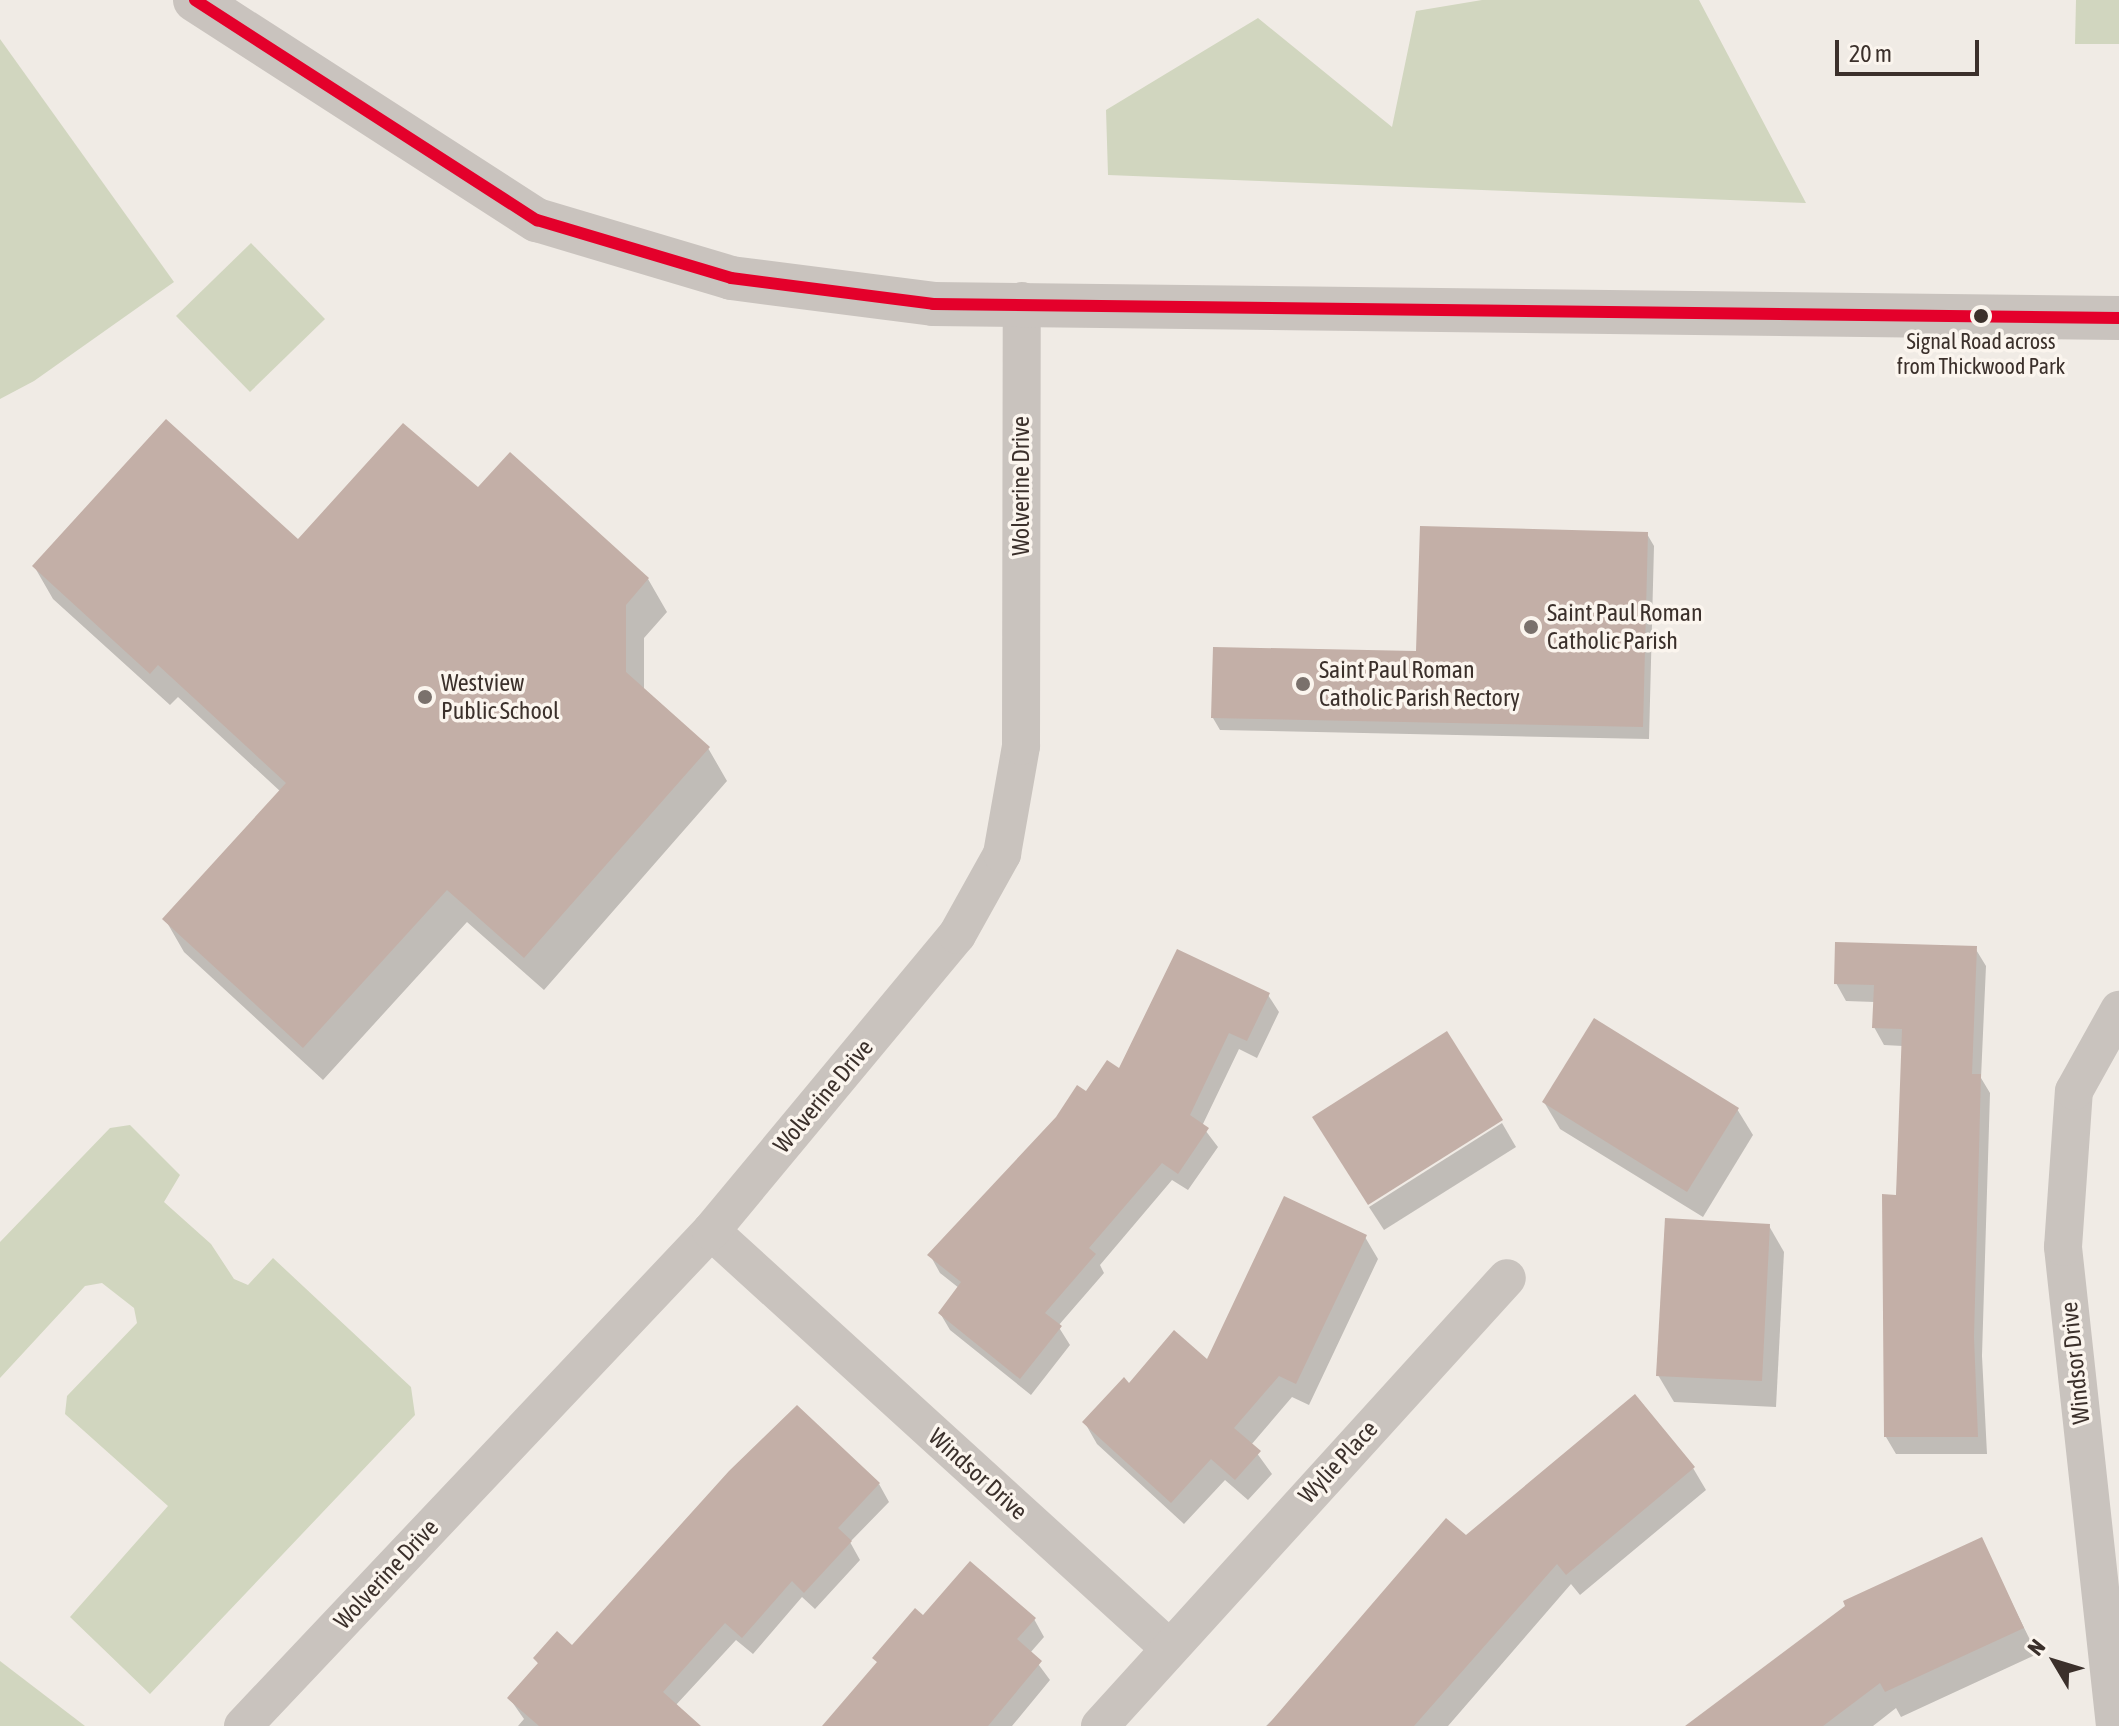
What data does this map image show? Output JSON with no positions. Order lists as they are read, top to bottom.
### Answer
{
  "streets": {
    "street": ["Wolverine Drive", "Windsor Drive", "Wylie Place"]
  },
  "crossings": [
    ["Wolverine Drive", "Windsor Drive"],
    ["Windsor Drive", "Wylie Place"]
  ],
  "places": [
    "Signal Road across from Thickwood Park",
    "Saint Paul Roman Catholic Parish",
    "Saint Paul Roman Catholic Parish Rectory",
    "Westview Public School"
  ],
  "scale_bar": "20 m",
  "north": "top left"
}
